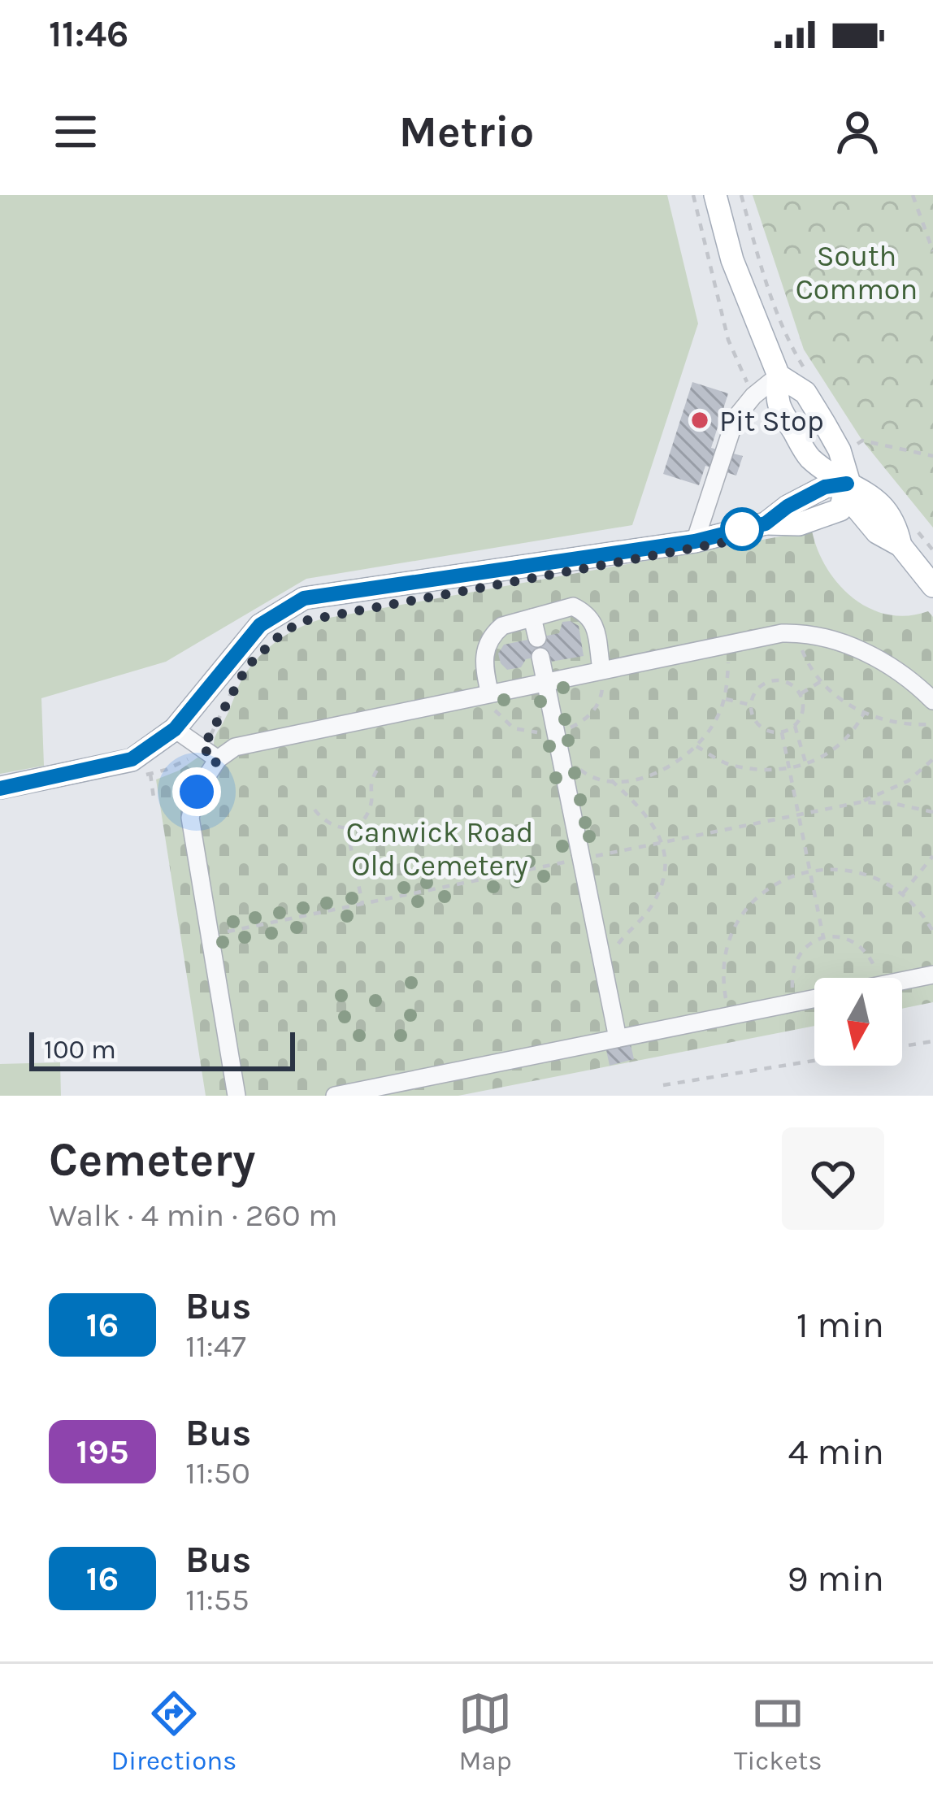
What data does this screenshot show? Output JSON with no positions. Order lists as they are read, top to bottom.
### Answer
{
  "parks": ["South Common", "Canwick Road Old Cemetery"],
  "places": ["Pit Stop"],
  "lines": ["bus line 16"],
  "scale_bar": "100 m",
  "north": "bottom",
  "page": {
    "status": "11:46",
    "header": "Metrio",
    "scale": "100 m",
    "heading": ["Cemetery", "Walk · 4 min · 260 m"],
    "list": [
      {
        "mark": "16",
        "name": "Bus",
        "note": "11:47",
        "value": "1 min"
      },
      {
        "mark": "195",
        "name": "Bus",
        "note": "11:50",
        "value": "4 min"
      },
      {
        "mark": "16",
        "name": "Bus",
        "note": "11:55",
        "value": "9 min"
      }
    ],
    "tabs": ["Directions", "Map", "Tickets"]
  }
}
